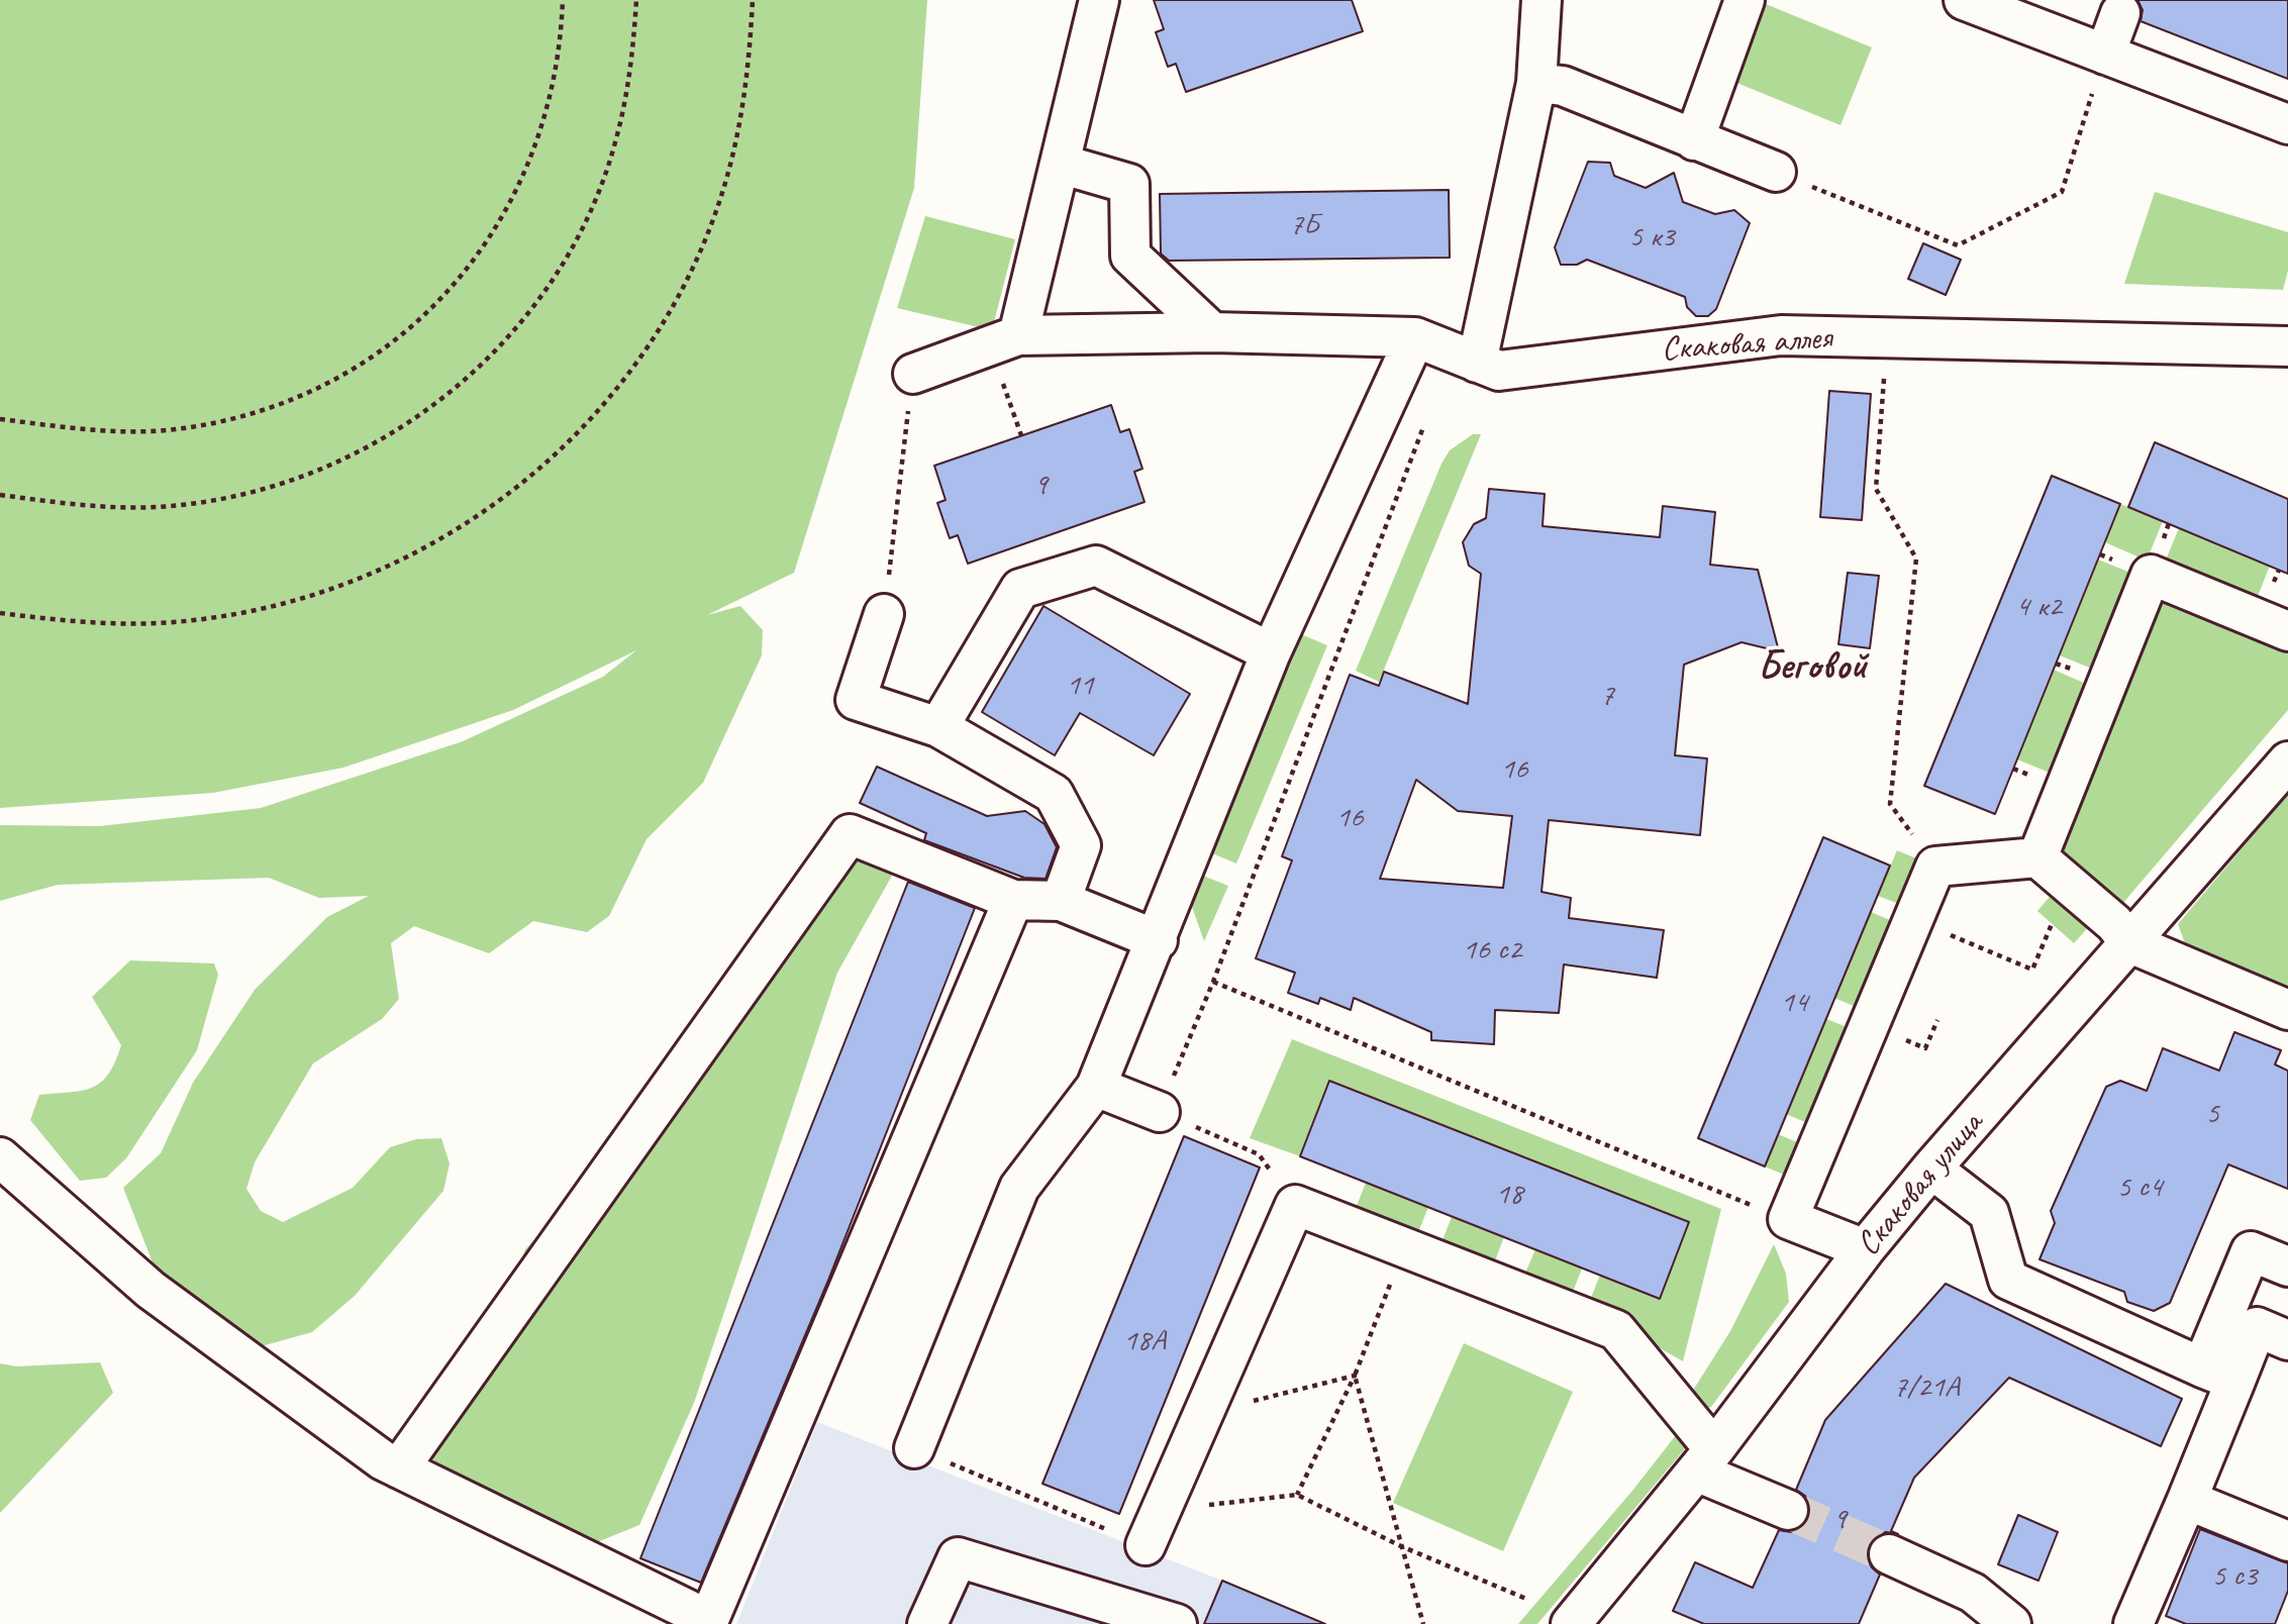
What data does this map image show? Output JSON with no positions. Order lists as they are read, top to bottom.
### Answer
{
  "streets": {
    "street": ["Скаковая аллея", "Скаковая улица"]
  },
  "districts": ["Беговой"],
  "house_numbers": [
    "7Б",
    "5 к3",
    "9",
    "4 к2",
    "11",
    "7",
    "16",
    "16",
    "16 с2",
    "14",
    "5",
    "5 с4",
    "18",
    "18А",
    "7/21А",
    "9",
    "5 с3"
  ]
}
